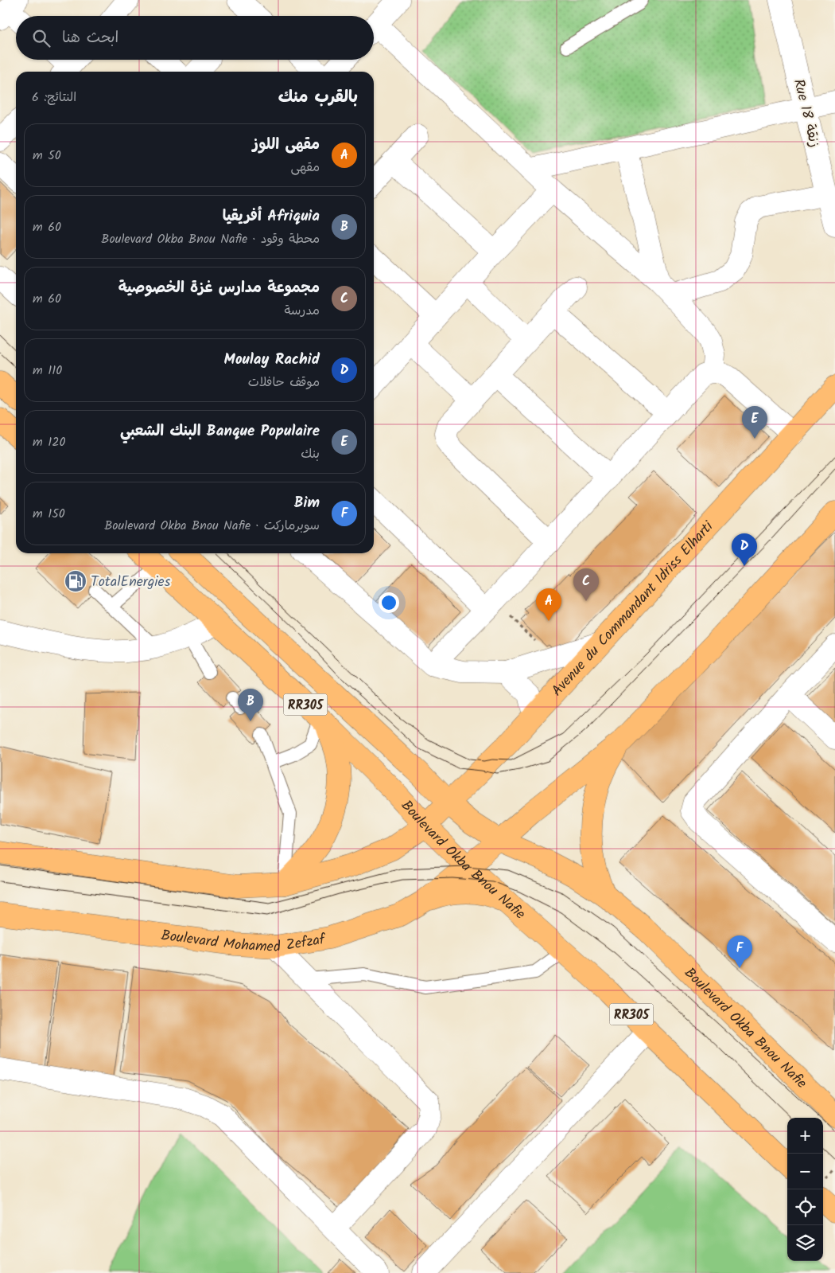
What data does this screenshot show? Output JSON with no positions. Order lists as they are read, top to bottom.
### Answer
{
  "streets": {
    "main road": [
      "Avenue du Commandant Idriss Elharti",
      "RR305",
      "Boulevard Okba Bnou Nafie",
      "Boulevard Mohamed Zefzaf"
    ],
    "street": ["Rue 18 زنقة"]
  },
  "crossings": [
    ["Avenue du Commandant Idriss Elharti", "Boulevard Okba Bnou Nafie"],
    ["Boulevard Okba Bnou Nafie", "Boulevard Mohamed Zefzaf"]
  ],
  "places": {
    "fuel station": ["TotalEnergies"]
  },
  "page": {
    "search": "ابحث هنا",
    "heading": ["بالقرب منك", "النتائج: 6"],
    "list": [
      {
        "mark": "A",
        "name": "مقهى اللوز",
        "note": "مقهى",
        "value": "50 m"
      },
      {
        "mark": "B",
        "name": "Afriquia أفريقيا",
        "note": "محطة وقود · Boulevard Okba Bnou Nafie",
        "value": "60 m"
      },
      {
        "mark": "C",
        "name": "مجموعة مدارس غزة الخصوصية",
        "note": "مدرسة",
        "value": "60 m"
      },
      {
        "mark": "D",
        "name": "Moulay Rachid",
        "note": "موقف حافلات",
        "value": "110 m"
      },
      {
        "mark": "E",
        "name": "Banque Populaire البنك الشعبي",
        "note": "بنك",
        "value": "120 m"
      },
      {
        "mark": "F",
        "name": "Bim",
        "note": "سوبرماركت · Boulevard Okba Bnou Nafie",
        "value": "150 m"
      }
    ],
    "pins": [
      "E",
      "D",
      "C",
      "A",
      "B",
      "F"
    ],
    "map_buttons": ["+", "−"]
  }
}
